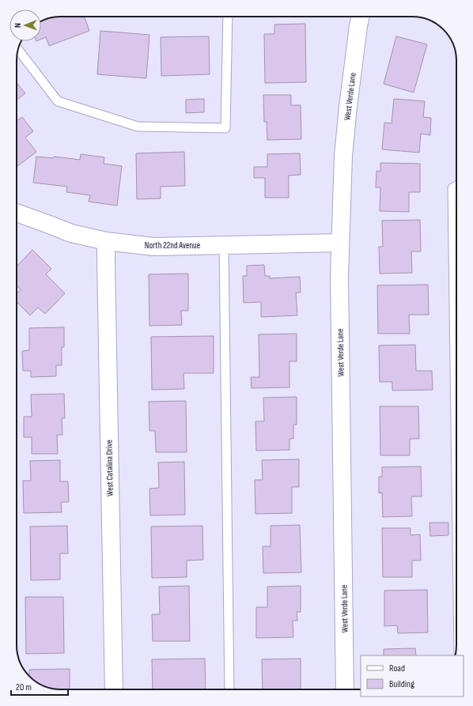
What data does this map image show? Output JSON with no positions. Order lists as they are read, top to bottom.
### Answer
{
  "streets": {
    "street": ["West Verde Lane", "North 22nd Avenue", "West Catalina Drive"]
  },
  "crossings": [
    ["West Verde Lane", "North 22nd Avenue"],
    ["North 22nd Avenue", "West Catalina Drive"]
  ],
  "legend": ["Road", "Building"],
  "scale_bar": "20 m",
  "north": "left"
}
